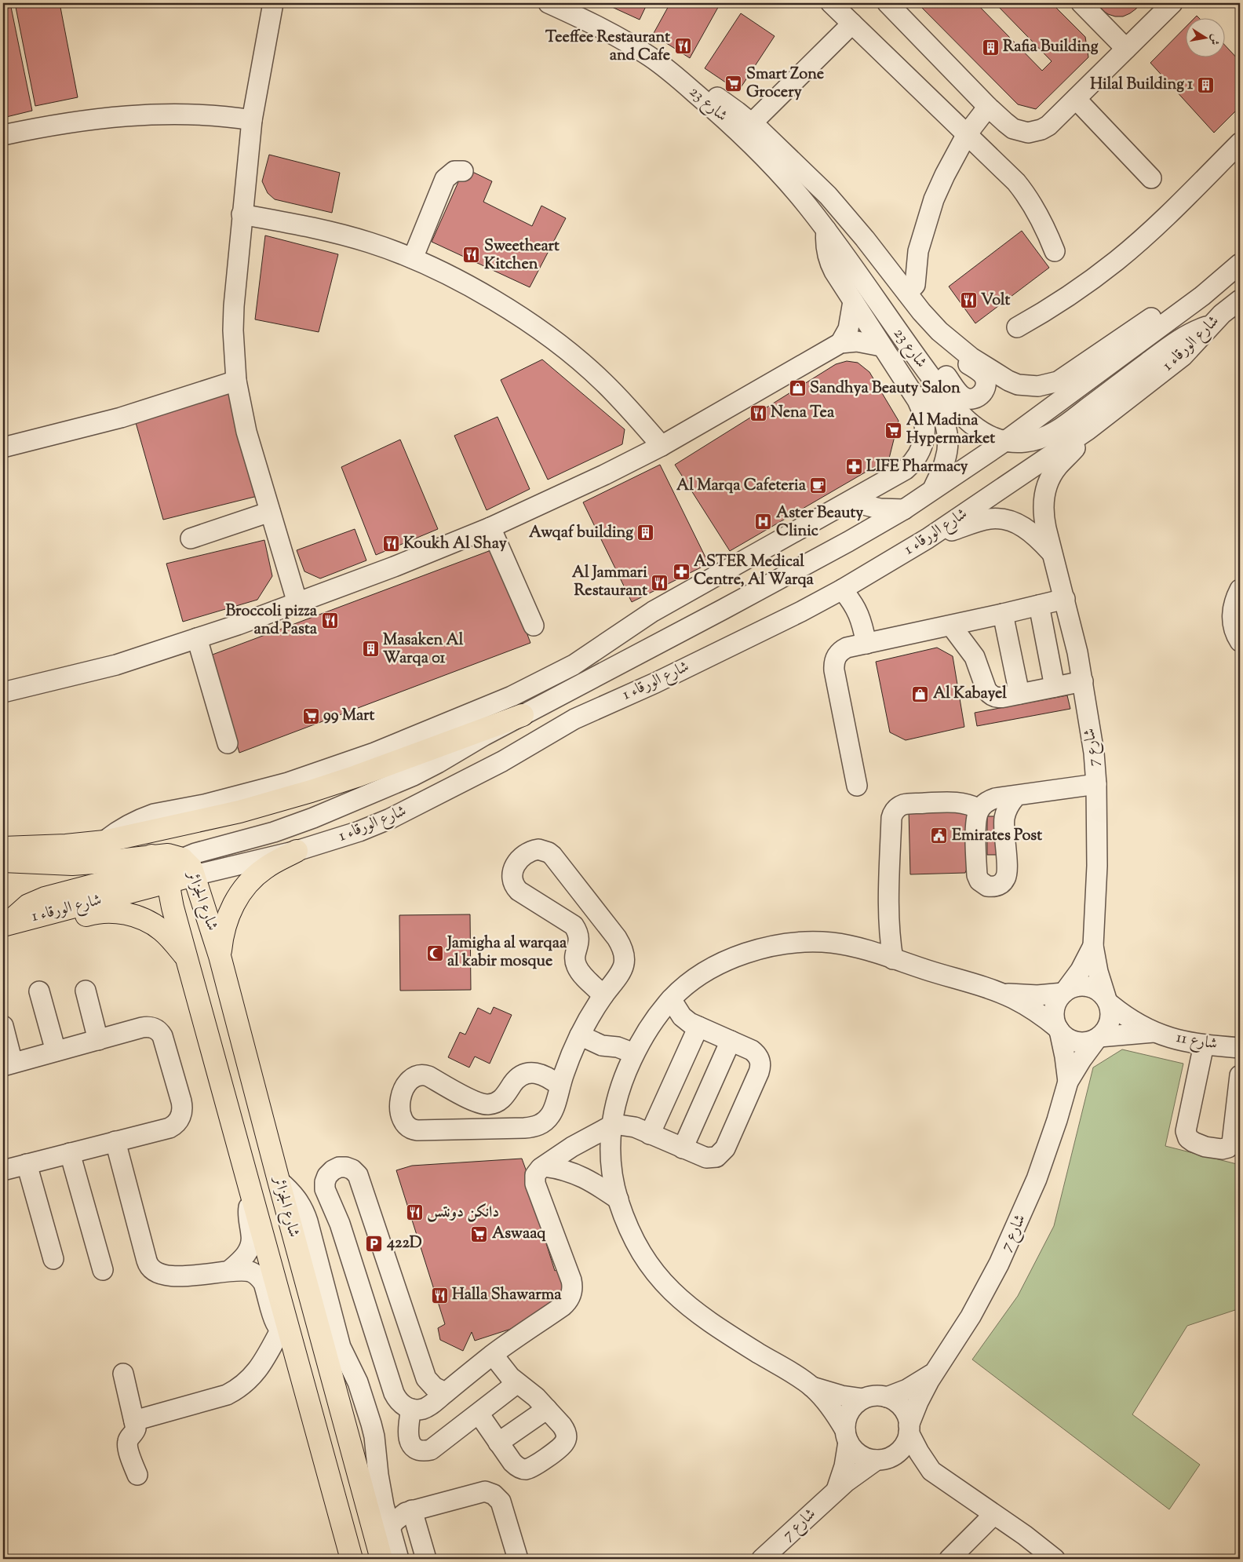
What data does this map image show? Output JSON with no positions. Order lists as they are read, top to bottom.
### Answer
{
  "streets": {
    "main road": ["شارع الورقاء 1", "شارع الجزائر"],
    "street": ["شارع 23", "شارع 7", "شارع 11"]
  },
  "crossings": [
    ["شارع 23", "شارع الورقاء 1"],
    ["شارع الورقاء 1", "شارع 7"],
    ["شارع الورقاء 1", "شارع الجزائر"],
    ["شارع 7", "شارع 11"]
  ],
  "places": {
    "restaurant": [
      "Teeffee Restaurant and Cafe",
      "Sweetheart Kitchen",
      "Volt",
      "Nena Tea",
      "Koukh Al Shay",
      "Al Jammari Restaurant",
      "Broccoli pizza and Pasta",
      "دانكن دونتس",
      "Halla Shawarma"
    ],
    "building": [
      "Rafia Building",
      "Hilal Building 1",
      "Awqaf building",
      "Masaken Al Warqa 01"
    ],
    "supermarket": [
      "Smart Zone Grocery",
      "Al Madina Hypermarket",
      "99 Mart",
      "Aswaaq"
    ],
    "shop": ["Sandhya Beauty Salon", "Al Kabayel"],
    "pharmacy": ["LIFE Pharmacy", "ASTER Medical Centre, Al Warqa"],
    "cafe": ["Al Marqa Cafeteria"],
    "hospital": ["Aster Beauty Clinic"],
    "public building": ["Emirates Post"],
    "mosque": ["Jamigha al warqaa al kabir mosque"],
    "parking": ["422D"]
  },
  "north": "right"
}
